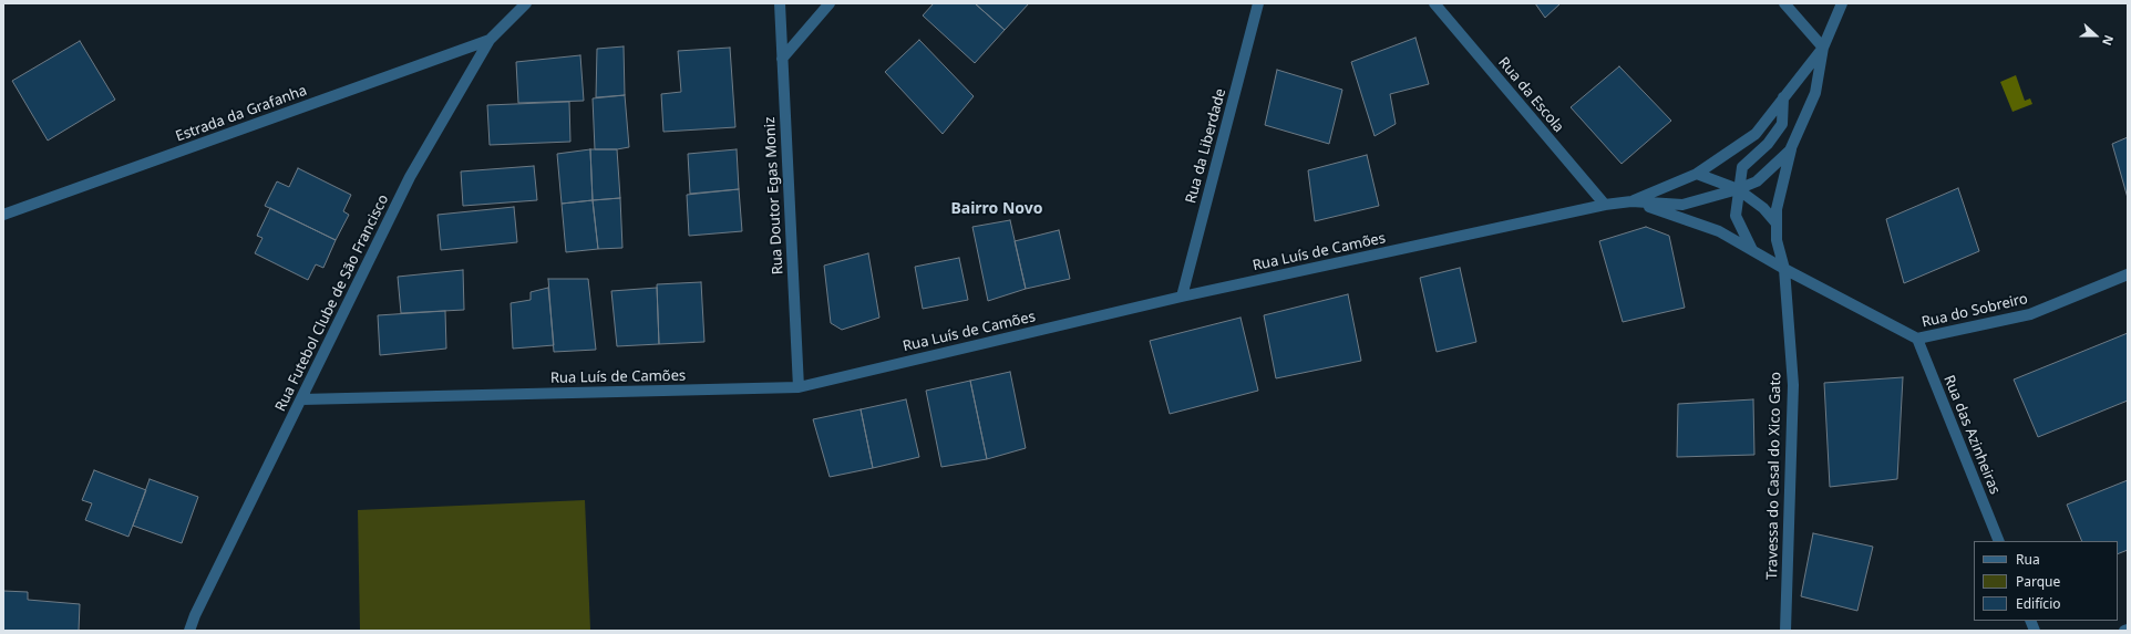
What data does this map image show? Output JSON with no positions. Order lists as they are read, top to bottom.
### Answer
{
  "streets": {
    "street": [
      "Rua da Escola",
      "Estrada da Grafanha",
      "Rua da Liberdade",
      "Rua Doutor Egas Moniz",
      "Rua Luís de Camões",
      "Rua Futebol Clube de São Francisco",
      "Rua do Sobreiro",
      "Rua das Azinheiras",
      "Travessa do Casal do Xico Gato"
    ]
  },
  "crossings": [
    ["Rua da Escola", "Rua Luís de Camões"],
    ["Estrada da Grafanha", "Rua Futebol Clube de São Francisco"],
    ["Rua da Liberdade", "Rua Luís de Camões"],
    ["Rua Doutor Egas Moniz", "Rua Luís de Camões"],
    ["Rua Luís de Camões", "Rua Futebol Clube de São Francisco"],
    ["Rua Luís de Camões", "Rua do Sobreiro"],
    ["Rua do Sobreiro", "Rua das Azinheiras"],
    ["Rua do Sobreiro", "Travessa do Casal do Xico Gato"]
  ],
  "districts": ["Bairro Novo"],
  "legend": ["Rua", "Parque", "Edifício"],
  "north": "right"
}
